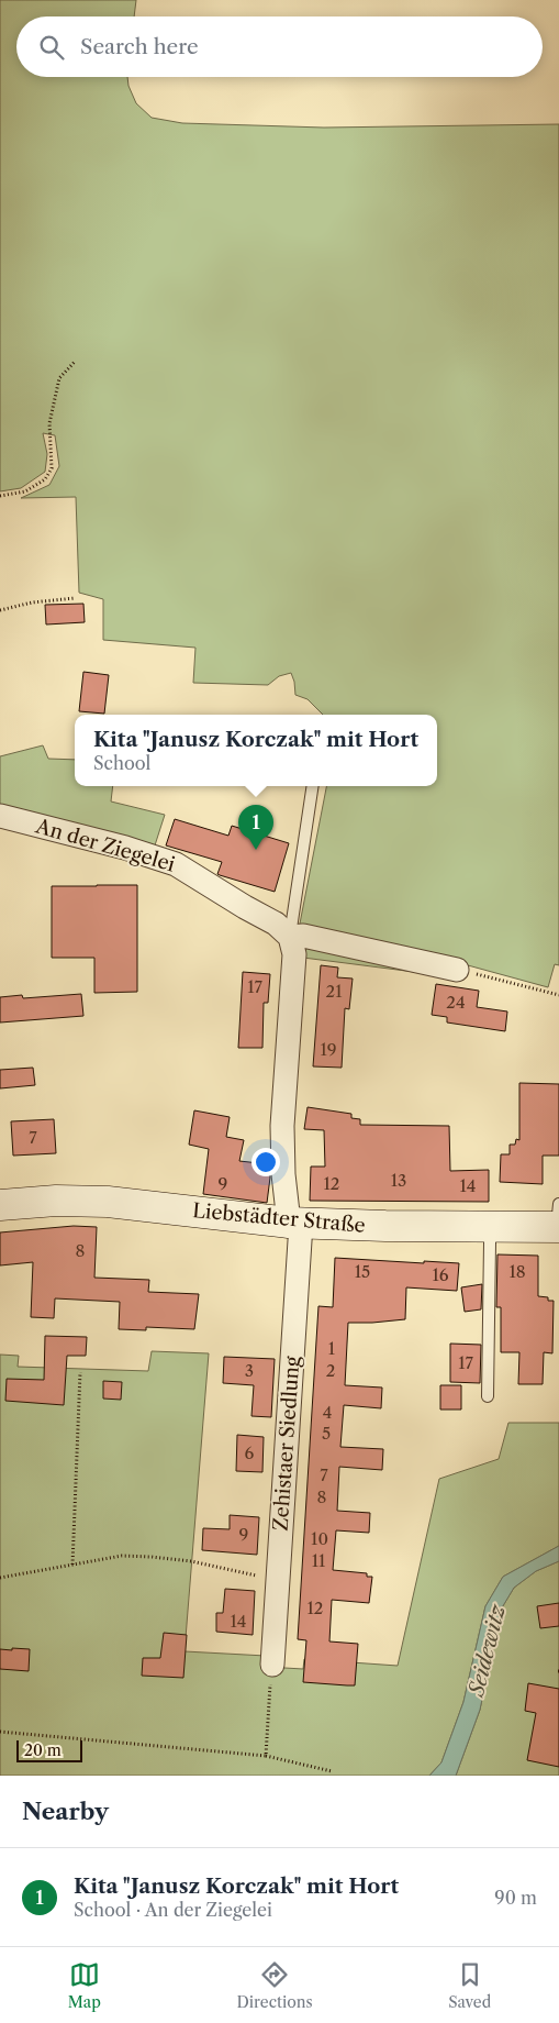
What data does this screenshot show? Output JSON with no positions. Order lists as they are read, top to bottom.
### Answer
{
  "streets": {
    "main road": ["Liebstädter Straße"],
    "street": ["An der Ziegelei", "Zehistaer Siedlung"]
  },
  "crossings": [
    ["Liebstädter Straße", "Zehistaer Siedlung"]
  ],
  "water": ["Seidewitz"],
  "house_numbers": [
    "17",
    "21",
    "24",
    "19",
    "7",
    "13",
    "9",
    "12",
    "14",
    "8",
    "15",
    "18",
    "16",
    "1",
    "17",
    "3",
    "2",
    "4",
    "5",
    "6",
    "7",
    "8",
    "9",
    "10",
    "11",
    "12",
    "14"
  ],
  "scale_bar": "20 m",
  "page": {
    "search": "Search here",
    "popup": ["Kita \"Janusz Korczak\" mit Hort", "School"],
    "pins": "1",
    "scale": "20 m",
    "heading": "Nearby",
    "list": [
      {
        "mark": "1",
        "name": "Kita \"Janusz Korczak\" mit Hort",
        "note": "School · An der Ziegelei",
        "value": "90 m"
      }
    ],
    "nav": ["Map", "Directions", "Saved"]
  }
}
